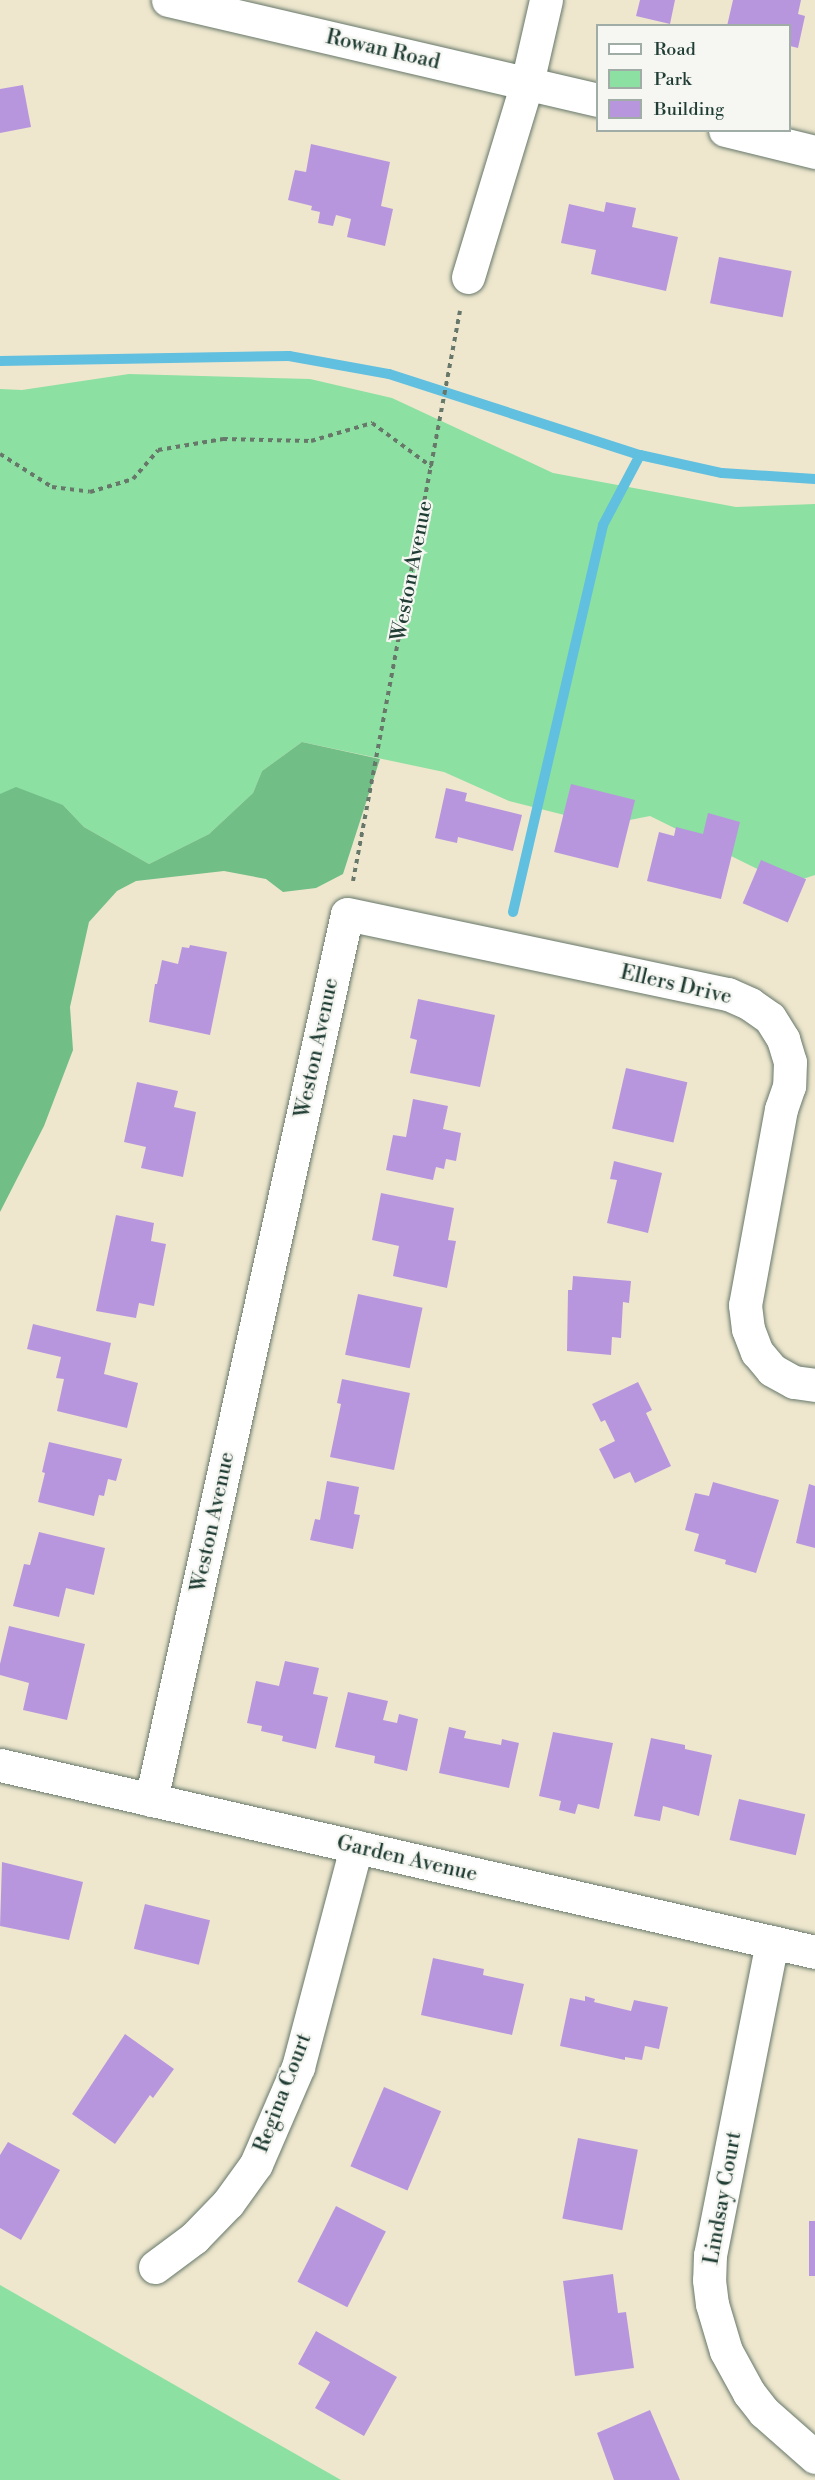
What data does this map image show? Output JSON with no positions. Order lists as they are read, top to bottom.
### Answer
{
  "streets": {
    "street": [
      "Rowan Road",
      "Weston Avenue",
      "Ellers Drive",
      "Garden Avenue",
      "Regina Court",
      "Lindsay Court"
    ]
  },
  "crossings": [
    ["Weston Avenue", "Ellers Drive"],
    ["Weston Avenue", "Garden Avenue"],
    ["Garden Avenue", "Regina Court"],
    ["Garden Avenue", "Lindsay Court"]
  ],
  "legend": ["Road", "Park", "Building"]
}
